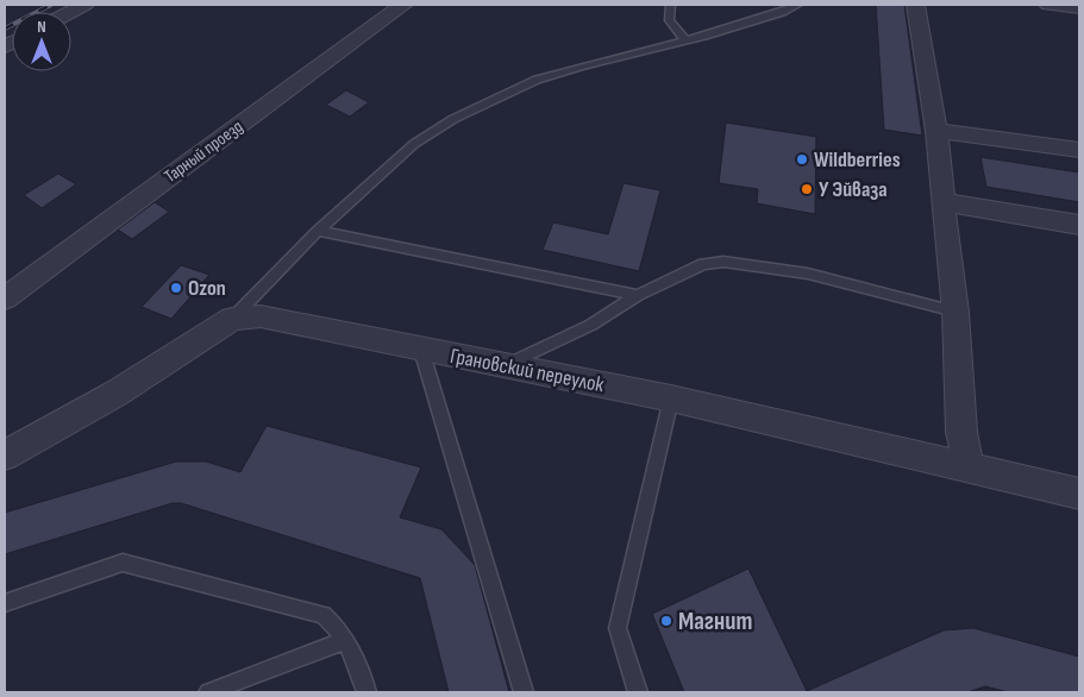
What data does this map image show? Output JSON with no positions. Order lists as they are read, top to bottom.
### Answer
{
  "streets": {
    "street": ["Тарный проезд", "Грановский переулок"]
  },
  "places": [
    "Wildberries",
    "У Эйваза",
    "Ozon",
    "Магнит"
  ],
  "north": "top"
}
